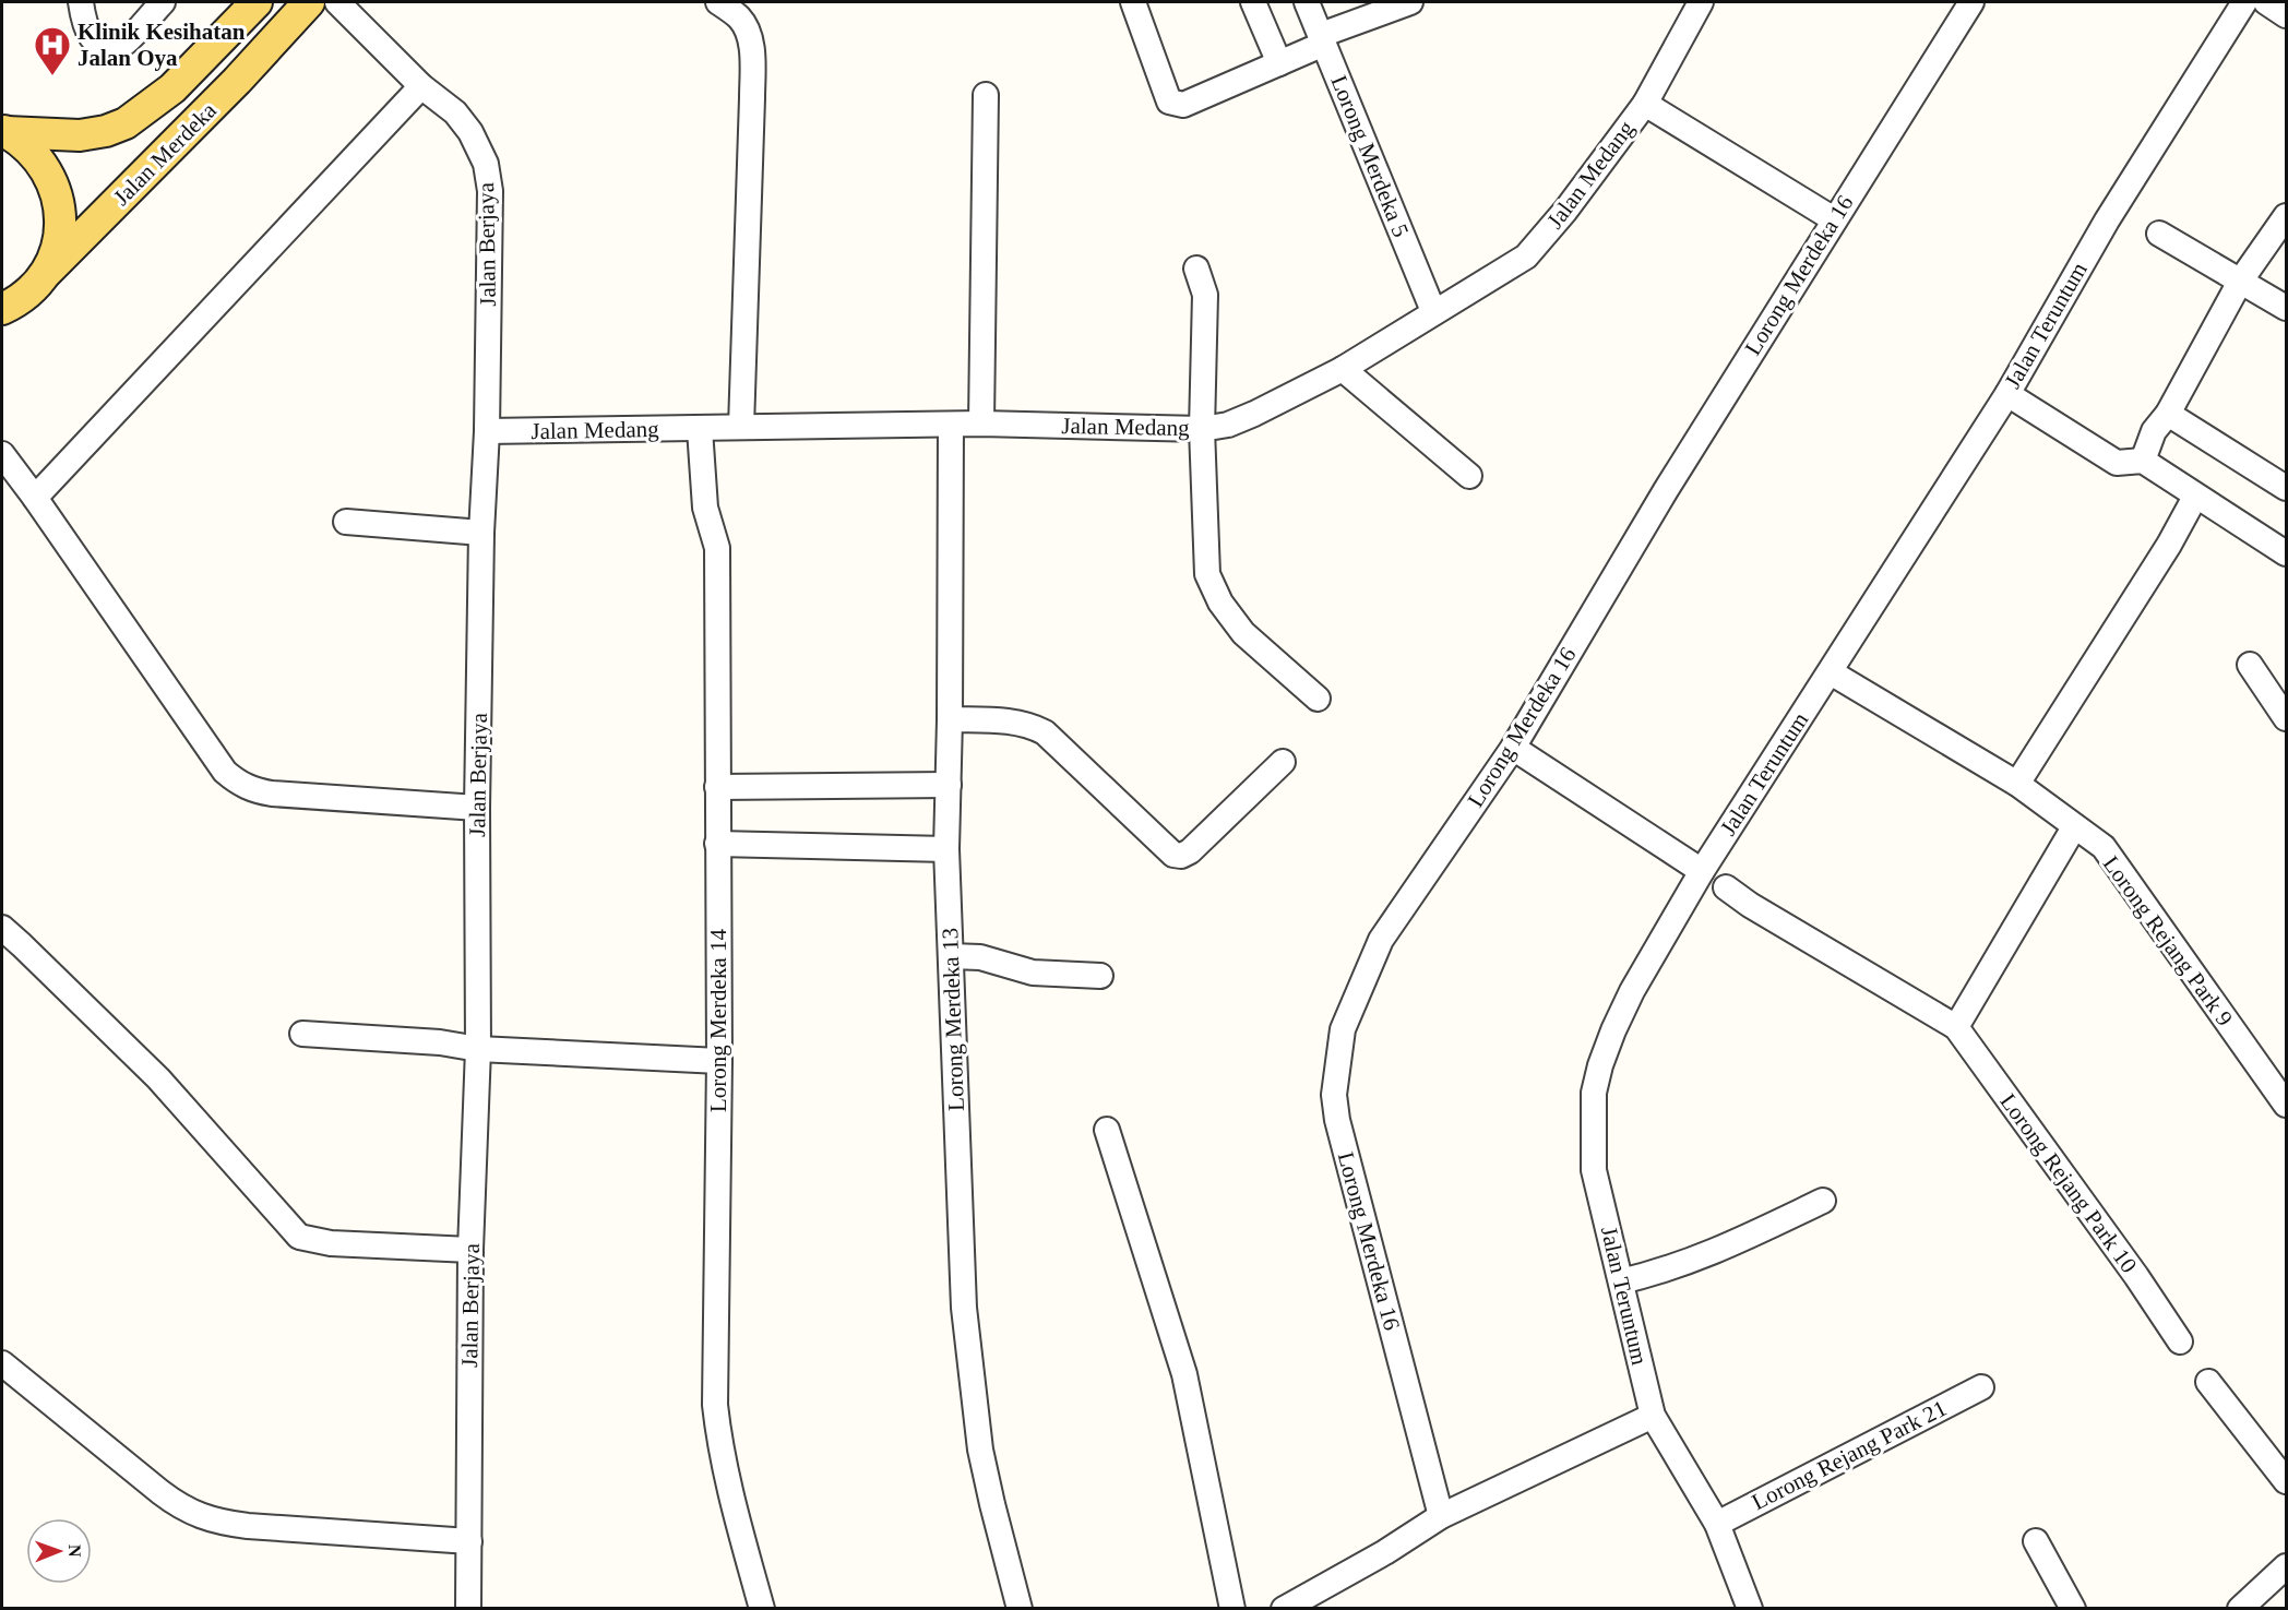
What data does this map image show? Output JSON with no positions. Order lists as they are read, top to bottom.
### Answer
{
  "streets": {
    "main road": ["Jalan Merdeka"],
    "street": [
      "Lorong Merdeka 5",
      "Jalan Medang",
      "Jalan Berjaya",
      "Lorong Merdeka 16",
      "Jalan Teruntum",
      "Lorong Rejang Park 9",
      "Lorong Merdeka 13",
      "Lorong Merdeka 14",
      "Lorong Rejang Park 10",
      "Lorong Rejang Park 21"
    ]
  },
  "crossings": [
    ["Lorong Merdeka 5", "Jalan Medang"],
    ["Jalan Medang", "Jalan Berjaya"],
    ["Jalan Medang", "Lorong Merdeka 13"],
    ["Jalan Medang", "Lorong Merdeka 14"],
    ["Jalan Teruntum", "Lorong Rejang Park 9"],
    ["Jalan Teruntum", "Lorong Rejang Park 21"]
  ],
  "places": {
    "hospital": ["Klinik Kesihatan Jalan Oya"]
  },
  "north": "right"
}
